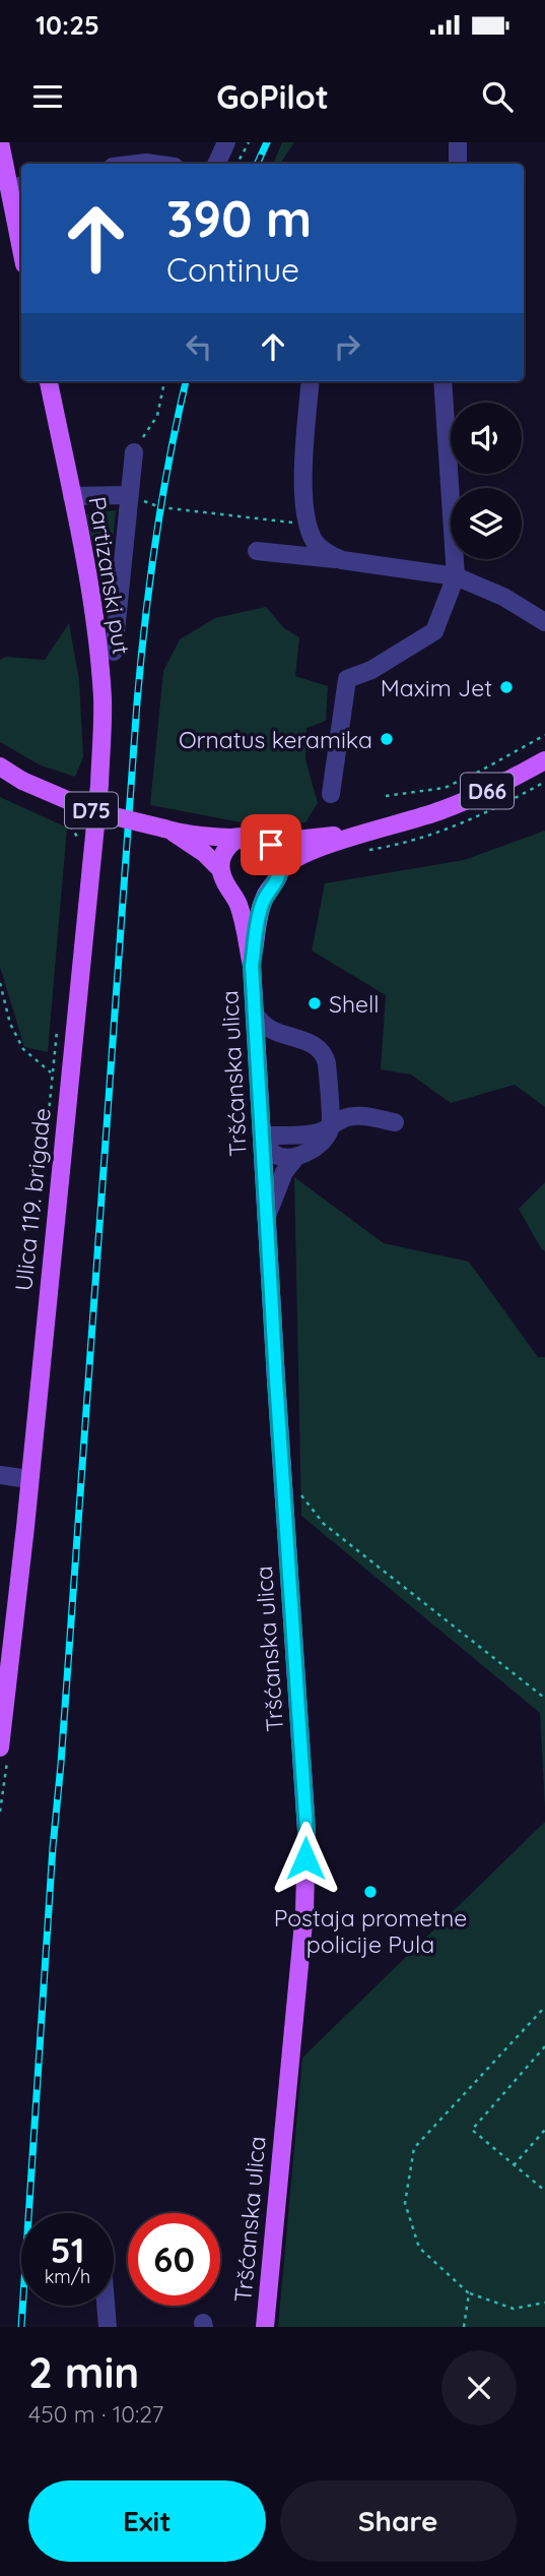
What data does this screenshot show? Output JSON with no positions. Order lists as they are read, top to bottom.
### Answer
{
  "streets": {
    "main road": [
      "Partizanski put",
      "D66",
      "D75",
      "Tršćanska ulica",
      "Ulica 119. brigade"
    ]
  },
  "crossings": [
    ["Partizanski put", "Ulica 119. brigade"],
    ["D66", "D75"]
  ],
  "places": [
    "Maxim Jet",
    "Ornatus keramika",
    "Shell",
    "Postaja prometne policije Pula"
  ],
  "page": {
    "status": "10:25",
    "header": "GoPilot",
    "turn": ["390 m", "Continue"],
    "speed": "51 km/h",
    "limit": "60",
    "heading": ["2 min", "450 m · 10:27"],
    "buttons": ["Exit", "Share"]
  }
}
